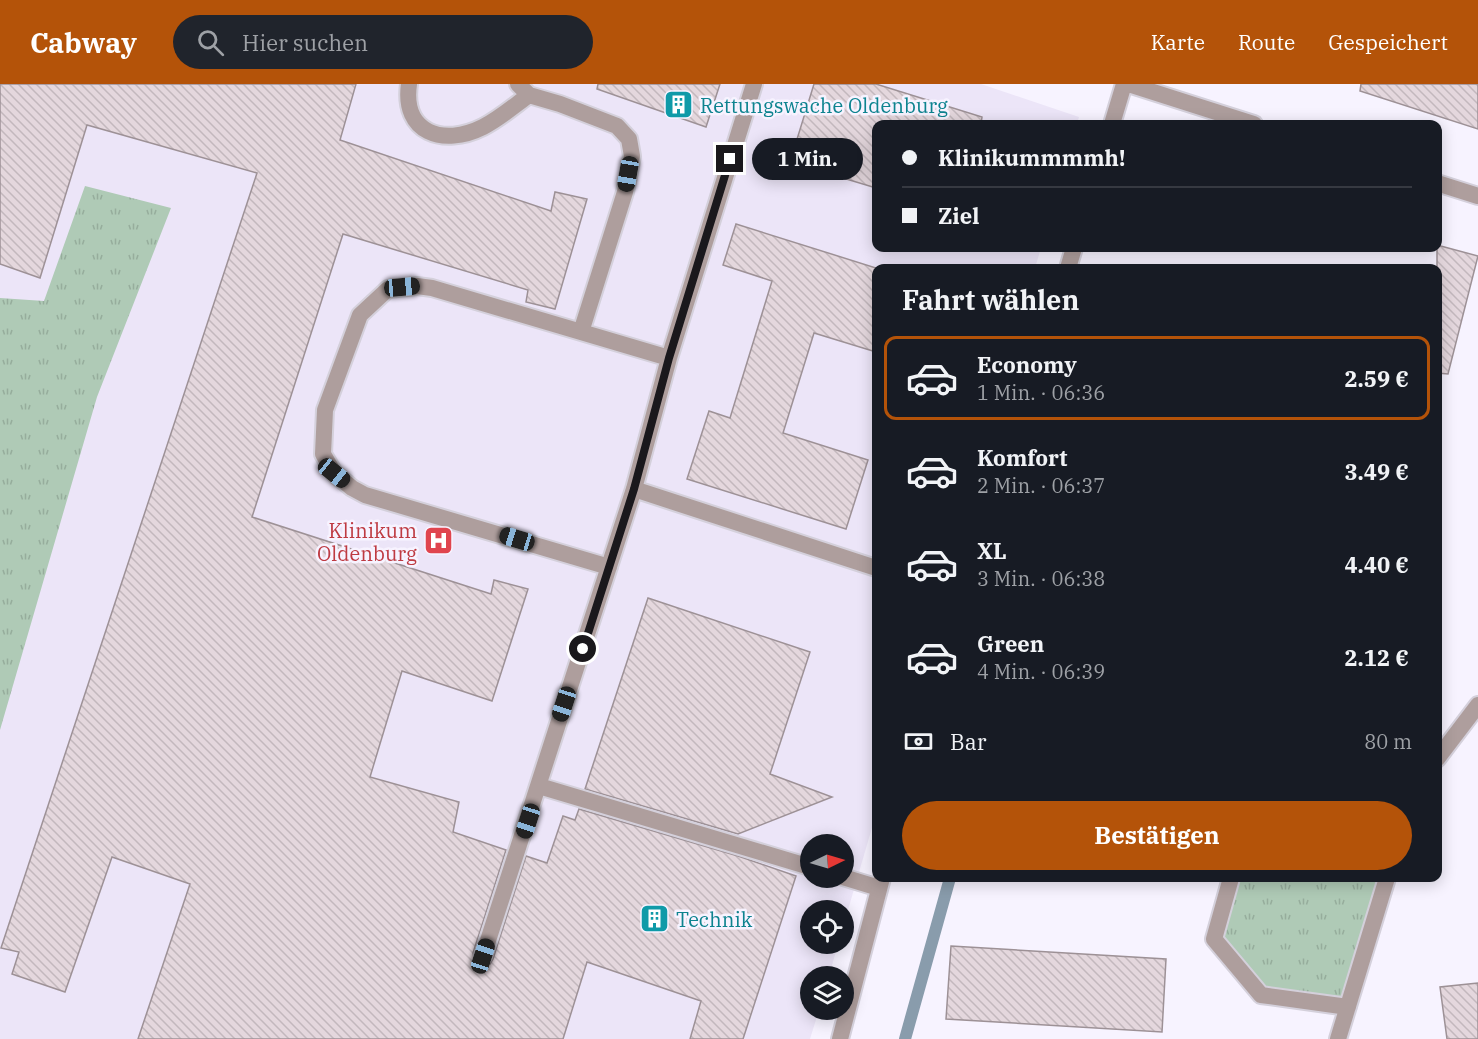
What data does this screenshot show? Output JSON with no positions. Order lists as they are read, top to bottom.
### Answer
{
  "places": {
    "building": ["Rettungswache Oldenburg", "Technik"],
    "hospital": ["Klinikum Oldenburg"]
  },
  "north": "right",
  "page": {
    "header": "Cabway",
    "search": "Hier suchen",
    "nav": ["Karte", "Route", "Gespeichert"],
    "banner": ["Klinikummmmh!", "Ziel"],
    "bubble": "1 Min.",
    "heading": "Fahrt wählen",
    "list": [
      {
        "name": "Economy",
        "note": "1 Min. · 06:36",
        "value": "2.59 €"
      },
      {
        "name": "Komfort",
        "note": "2 Min. · 06:37",
        "value": "3.49 €"
      },
      {
        "name": "XL",
        "note": "3 Min. · 06:38",
        "value": "4.40 €"
      },
      {
        "name": "Green",
        "note": "4 Min. · 06:39",
        "value": "2.12 €"
      }
    ],
    "pay": ["Bar", "80 m"],
    "buttons": "Bestätigen"
  }
}
